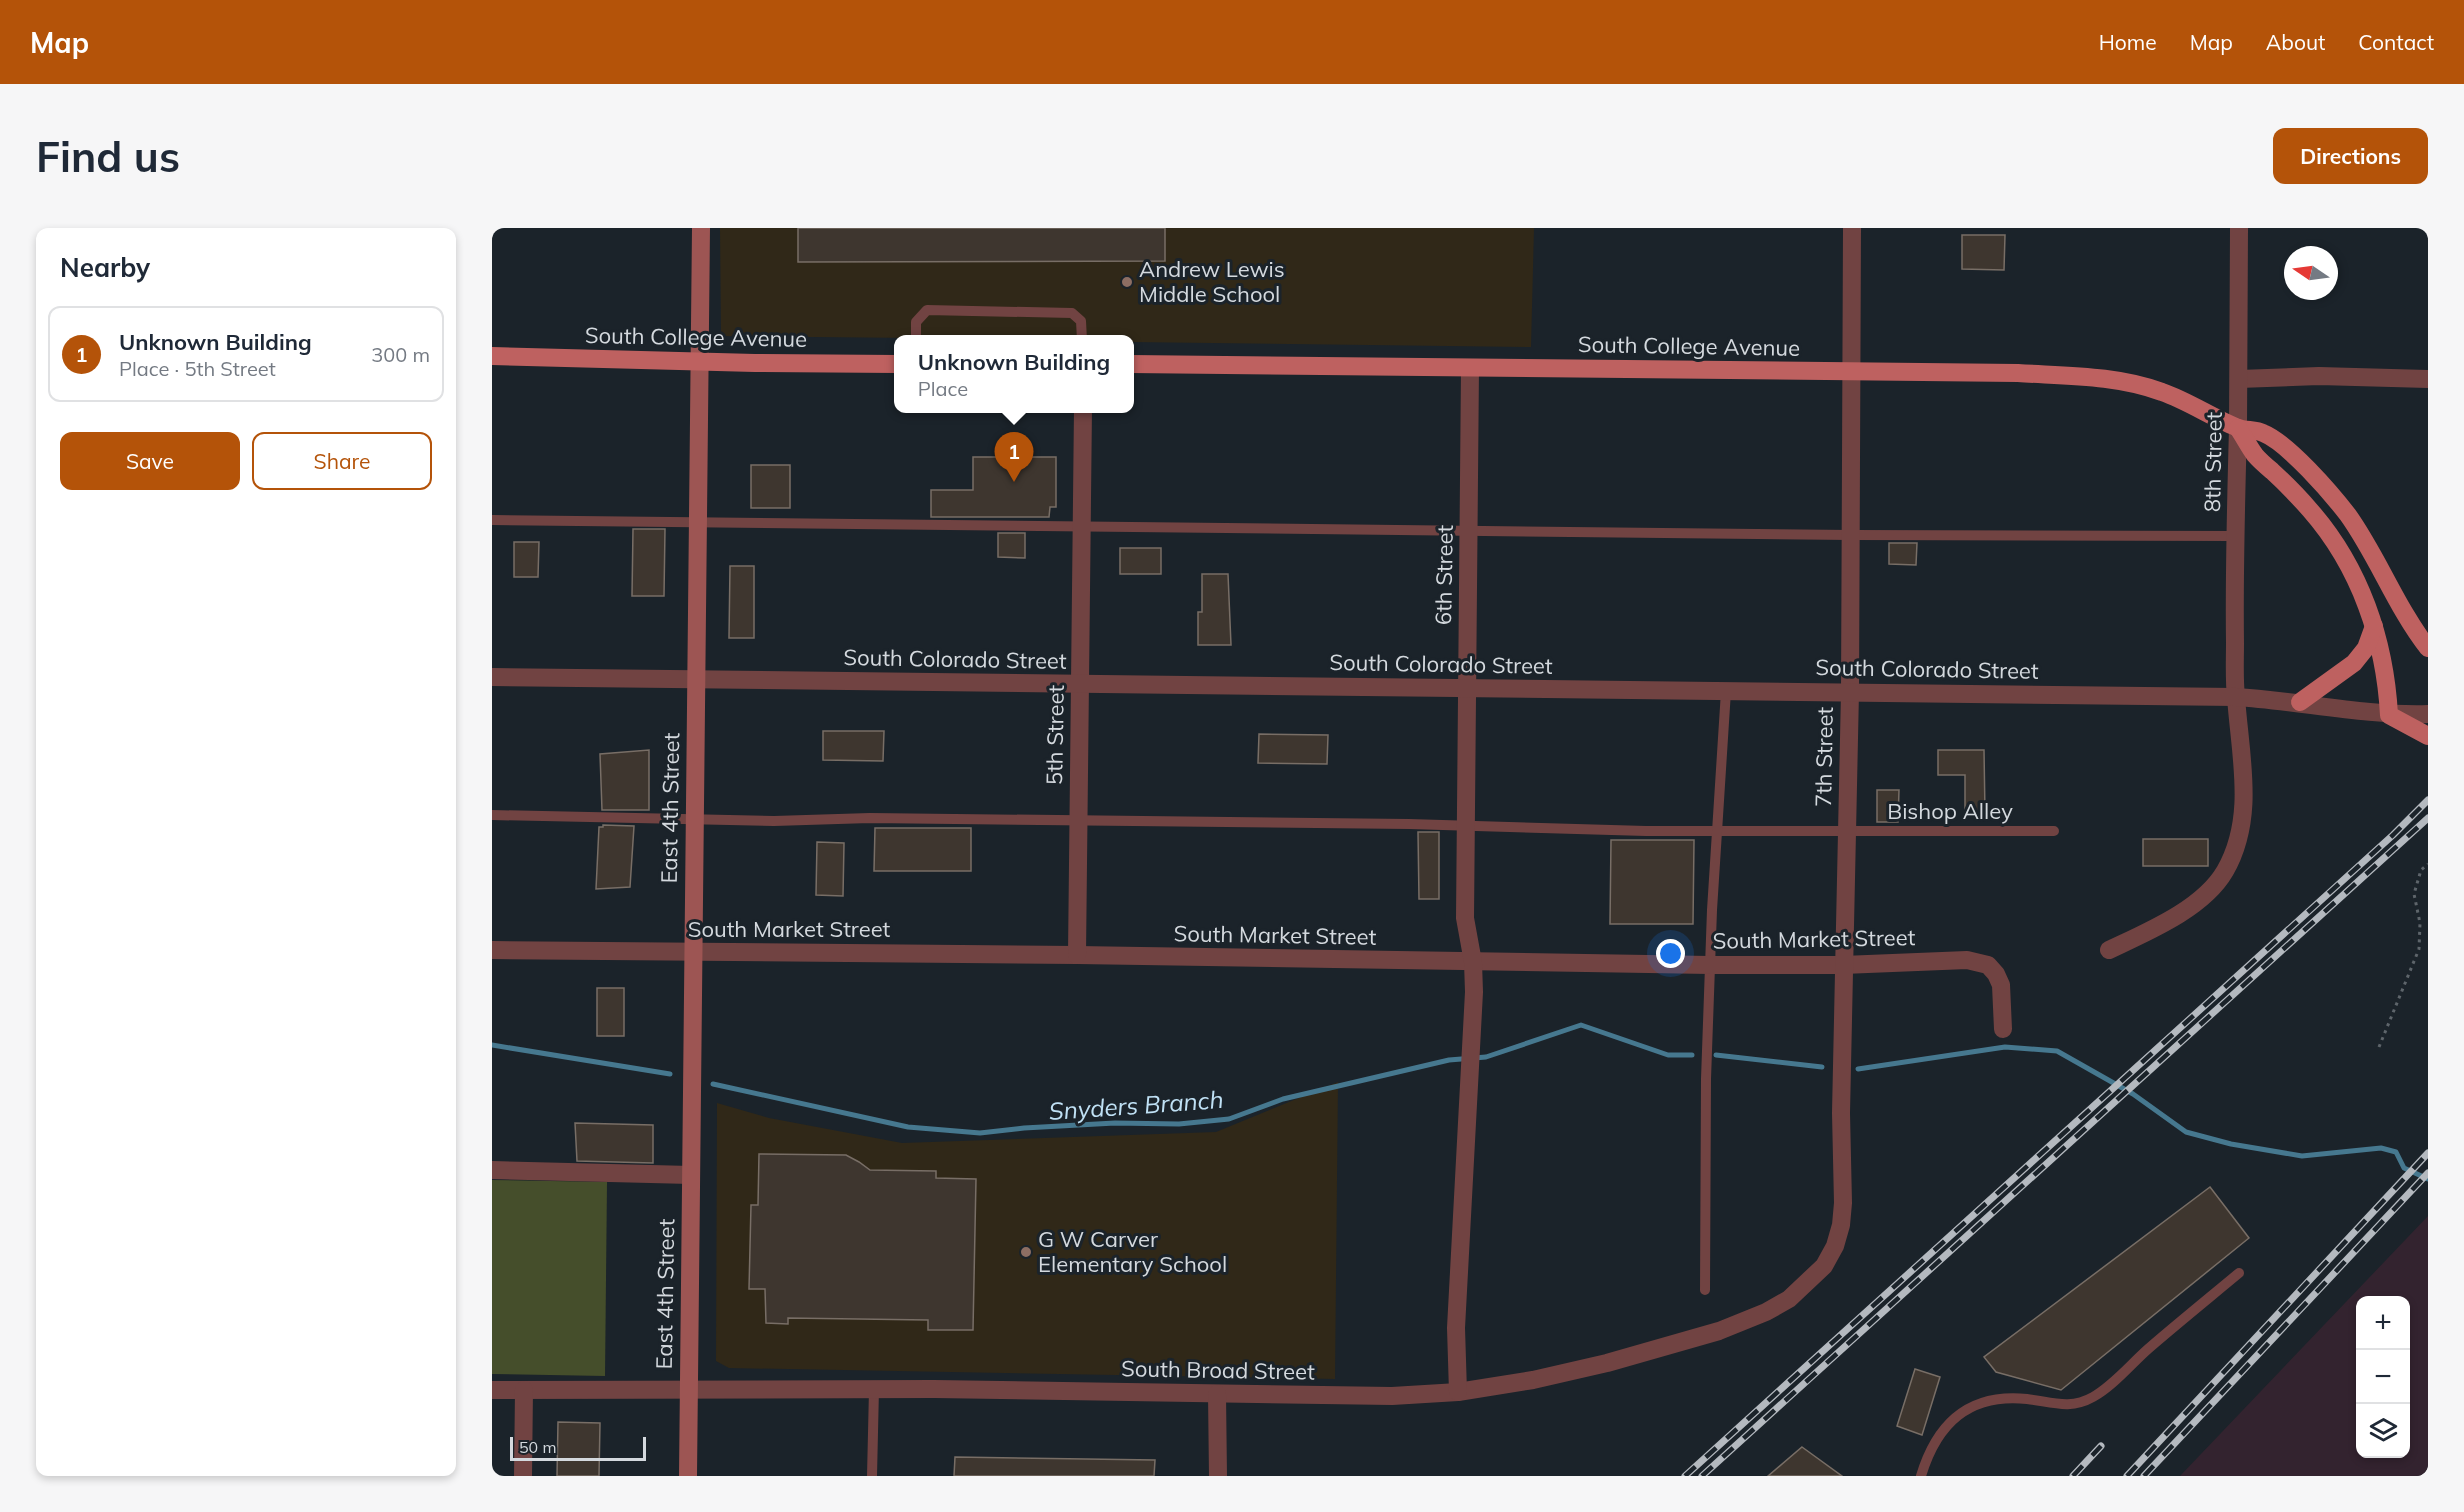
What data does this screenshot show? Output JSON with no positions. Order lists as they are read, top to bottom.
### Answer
{
  "streets": {
    "main road": ["South College Avenue", "South Colorado Street", "East 4th Street"],
    "street": [
      "8th Street",
      "6th Street",
      "5th Street",
      "7th Street",
      "South Market Street",
      "South Broad Street"
    ],
    "lane": ["Bishop Alley"]
  },
  "crossings": [
    ["South College Avenue", "8th Street"],
    ["South College Avenue", "6th Street"],
    ["South College Avenue", "7th Street"],
    ["South College Avenue", "East 4th Street"],
    ["8th Street", "South Colorado Street"],
    ["6th Street", "South Colorado Street"],
    ["6th Street", "Bishop Alley"],
    ["6th Street", "South Market Street"],
    ["6th Street", "South Broad Street"],
    ["South Colorado Street", "5th Street"],
    ["South Colorado Street", "7th Street"],
    ["South Colorado Street", "East 4th Street"],
    ["5th Street", "Bishop Alley"],
    ["5th Street", "South Market Street"],
    ["7th Street", "Bishop Alley"],
    ["7th Street", "South Market Street"],
    ["7th Street", "South Broad Street"],
    ["East 4th Street", "Bishop Alley"],
    ["East 4th Street", "South Market Street"],
    ["East 4th Street", "South Broad Street"]
  ],
  "water": ["Snyders Branch"],
  "places": ["Andrew Lewis Middle School", "G W Carver Elementary School"],
  "scale_bar": "50 m",
  "north": "left",
  "page": {
    "header": "Map",
    "nav": [
      "Home",
      "Map",
      "About",
      "Contact"
    ],
    "buttons": [
      "Directions",
      ["Save", "Share"]
    ],
    "title": "Find us",
    "heading": "Nearby",
    "list": [
      {
        "mark": "1",
        "name": "Unknown Building",
        "note": "Place · 5th Street",
        "value": "300 m"
      }
    ],
    "popup": ["Unknown Building", "Place"],
    "pins": "1",
    "map_buttons": ["+", "−"],
    "scale": "50 m"
  }
}
